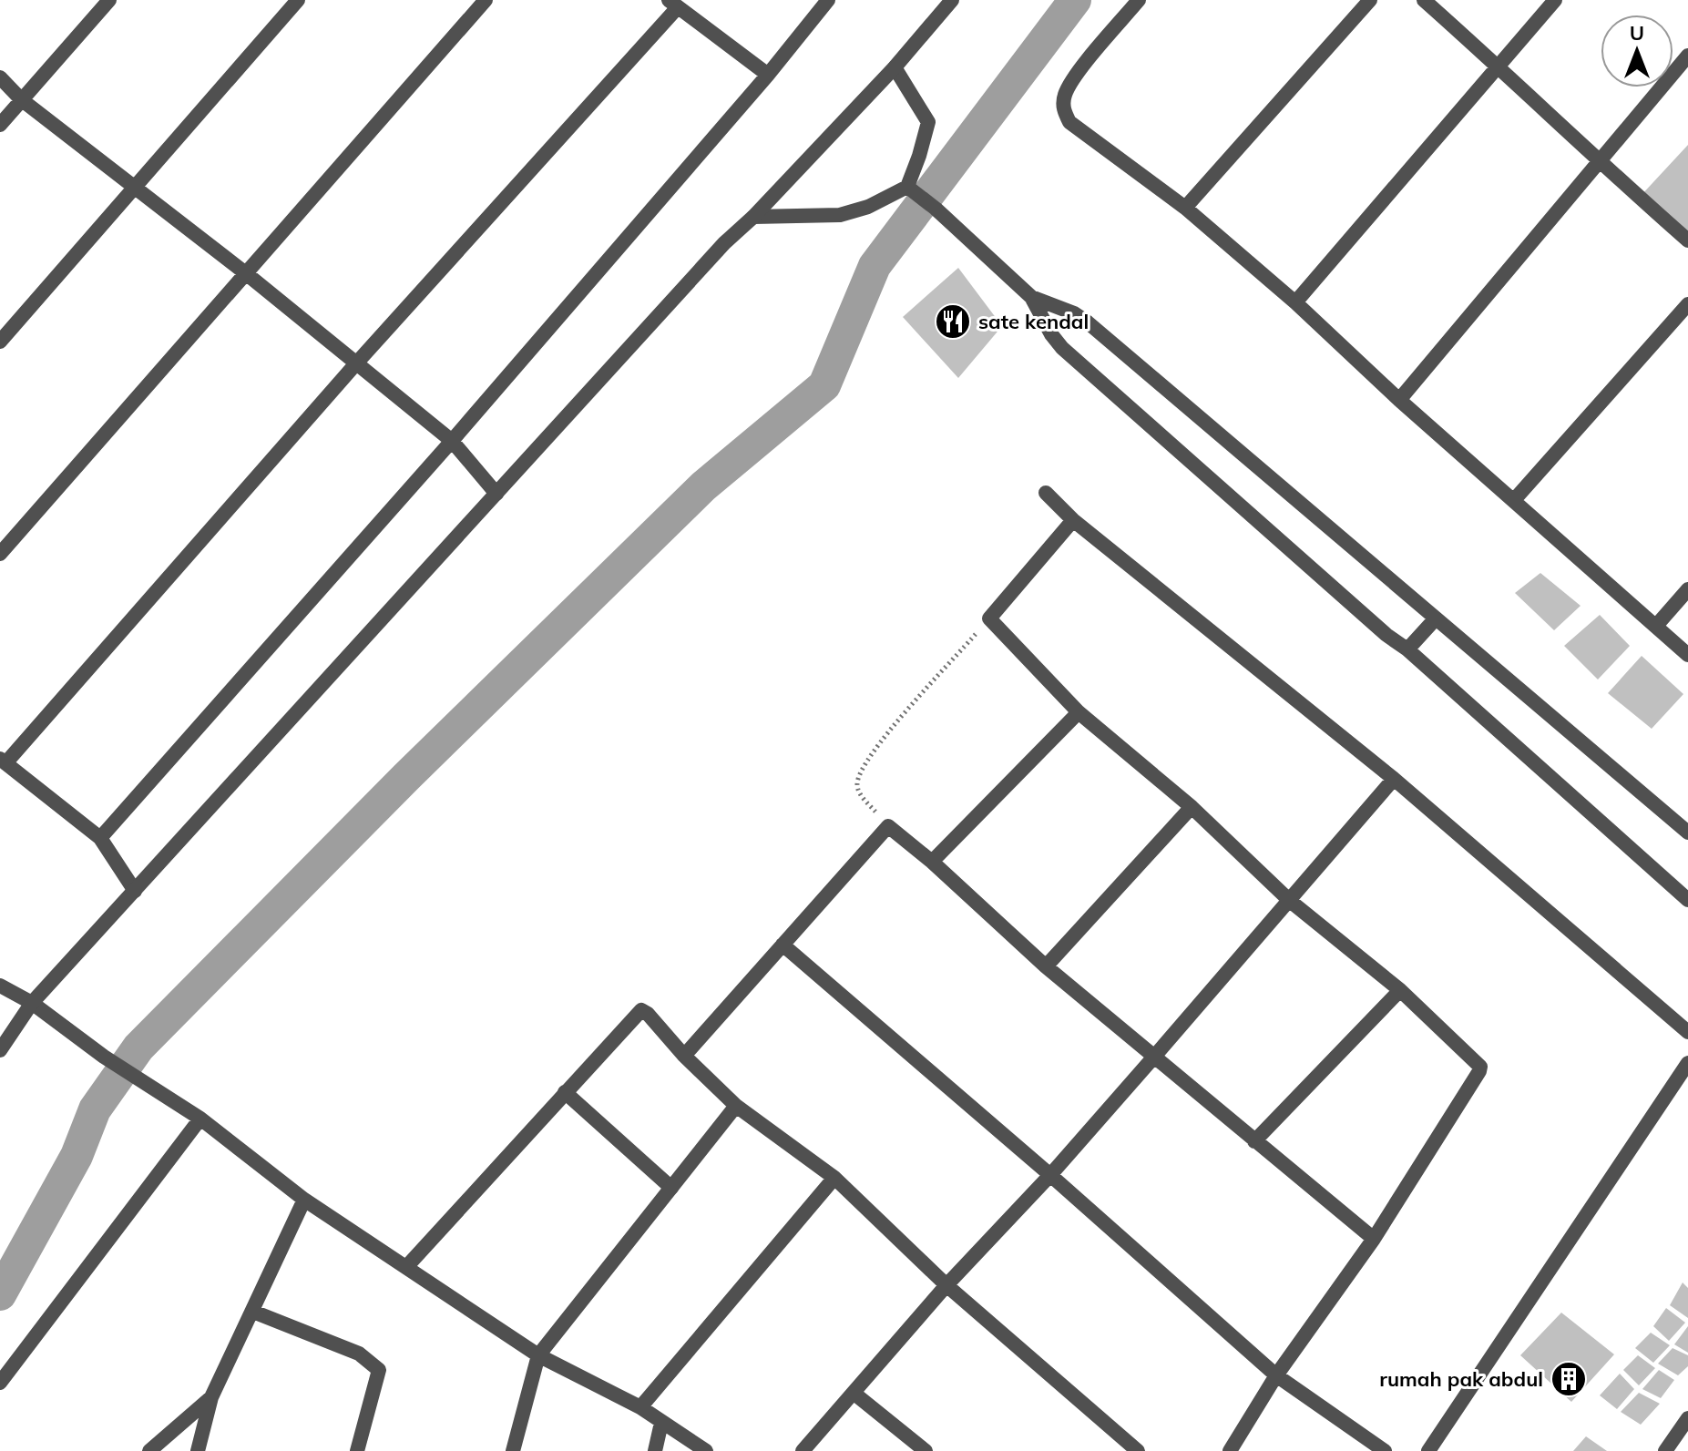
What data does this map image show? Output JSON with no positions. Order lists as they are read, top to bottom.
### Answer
{
  "places": {
    "restaurant": ["sate kendal"],
    "building": ["rumah pak abdul"]
  },
  "north": "top"
}
